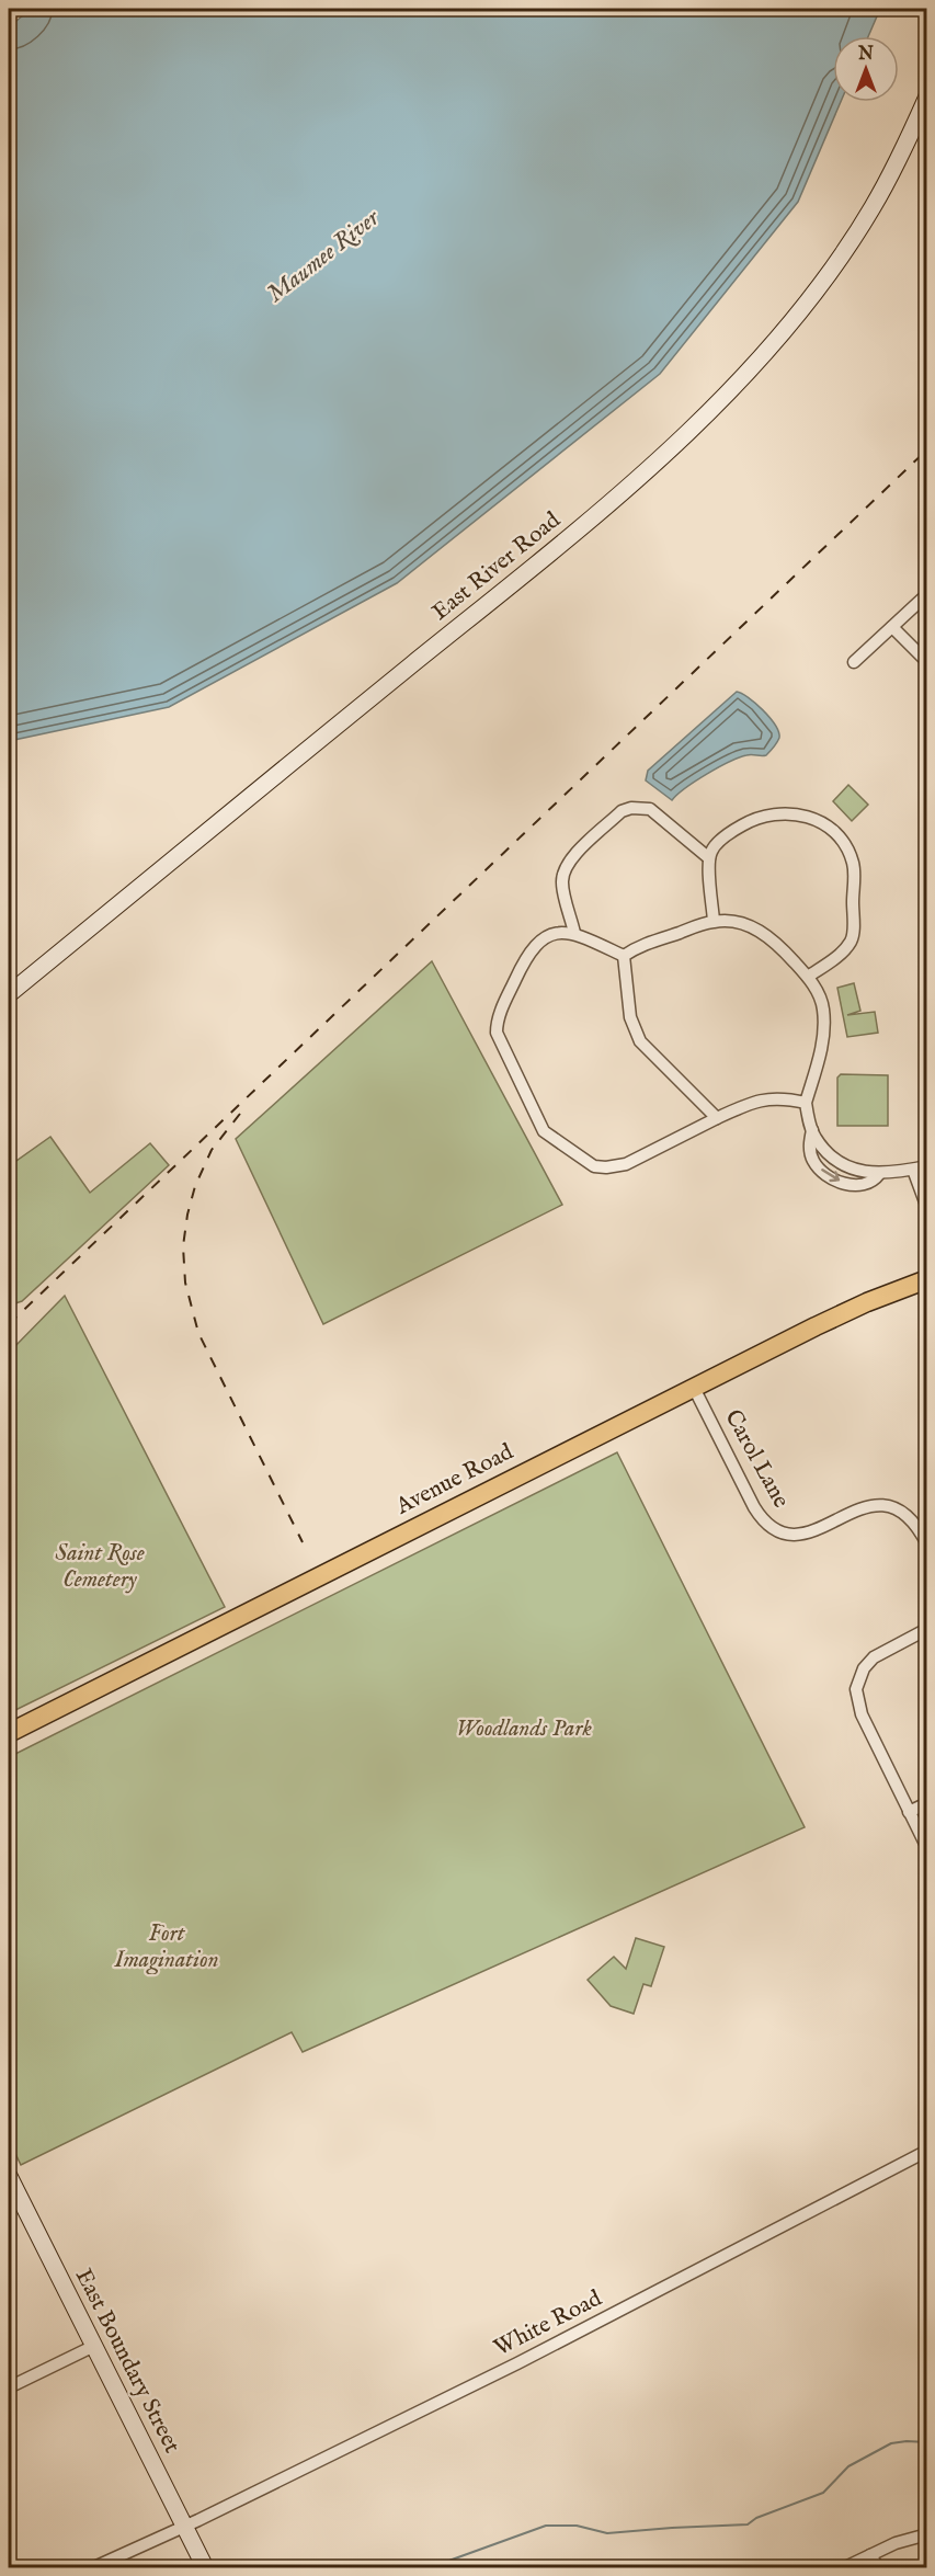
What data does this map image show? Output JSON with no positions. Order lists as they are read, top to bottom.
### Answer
{
  "streets": {
    "main road": ["East River Road", "Avenue Road", "East Boundary Street"],
    "street": ["Carol Lane", "White Road"]
  },
  "crossings": [
    ["Carol Lane", "Avenue Road"],
    ["White Road", "East Boundary Street"]
  ],
  "water": ["Maumee River"],
  "parks": ["Saint Rose Cemetery", "Woodlands Park", "Fort Imagination"],
  "north": "top"
}
